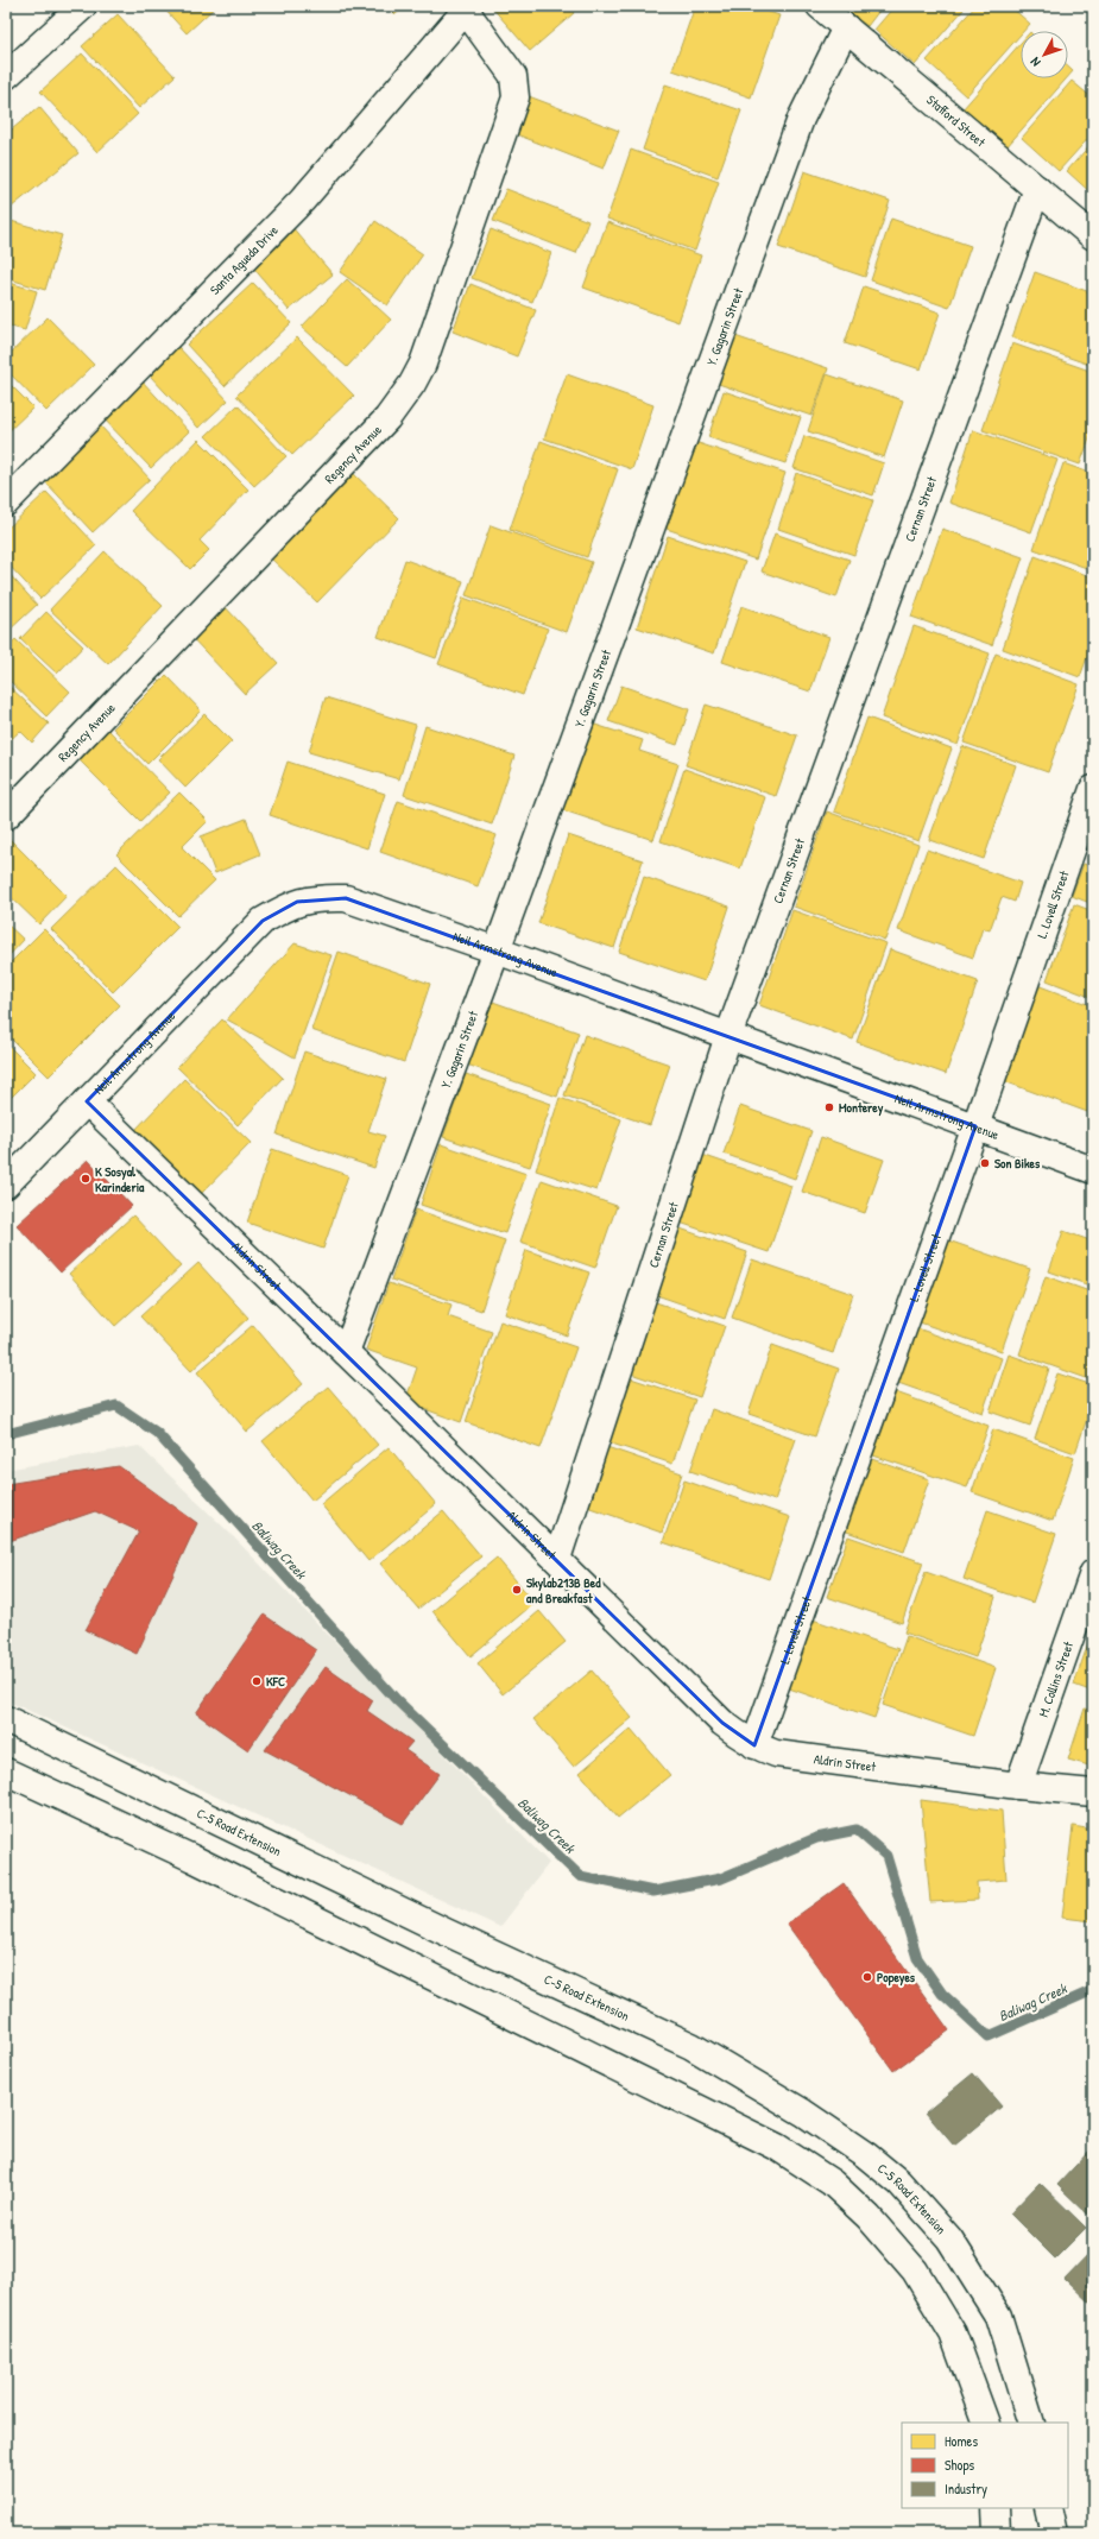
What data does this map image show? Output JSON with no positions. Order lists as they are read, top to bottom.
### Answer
{
  "streets": {
    "street": [
      "Stafford Street",
      "Santa Agueda Drive",
      "Y. Gagarin Street",
      "Regency Avenue",
      "Cernan Street",
      "L. Lovell Street",
      "Neil Armstrong Avenue",
      "Aldrin Street",
      "M. Collins Street",
      "C-5 Road Extension"
    ]
  },
  "crossings": [
    ["Stafford Street", "Y. Gagarin Street"],
    ["Stafford Street", "Cernan Street"],
    ["Santa Agueda Drive", "Regency Avenue"],
    ["Y. Gagarin Street", "Neil Armstrong Avenue"],
    ["Y. Gagarin Street", "Aldrin Street"],
    ["Cernan Street", "Neil Armstrong Avenue"],
    ["Cernan Street", "Aldrin Street"],
    ["L. Lovell Street", "Neil Armstrong Avenue"],
    ["L. Lovell Street", "Aldrin Street"],
    ["Neil Armstrong Avenue", "Aldrin Street"],
    ["Aldrin Street", "M. Collins Street"]
  ],
  "water": ["Baliwag Creek"],
  "places": [
    "Monterey",
    "Son Bikes",
    "K Sosyal Karinderia",
    "Skylab213B Bed and Breakfast",
    "KFC",
    "Popeyes"
  ],
  "legend": ["Homes", "Shops", "Industry"],
  "north": "bottom left"
}
